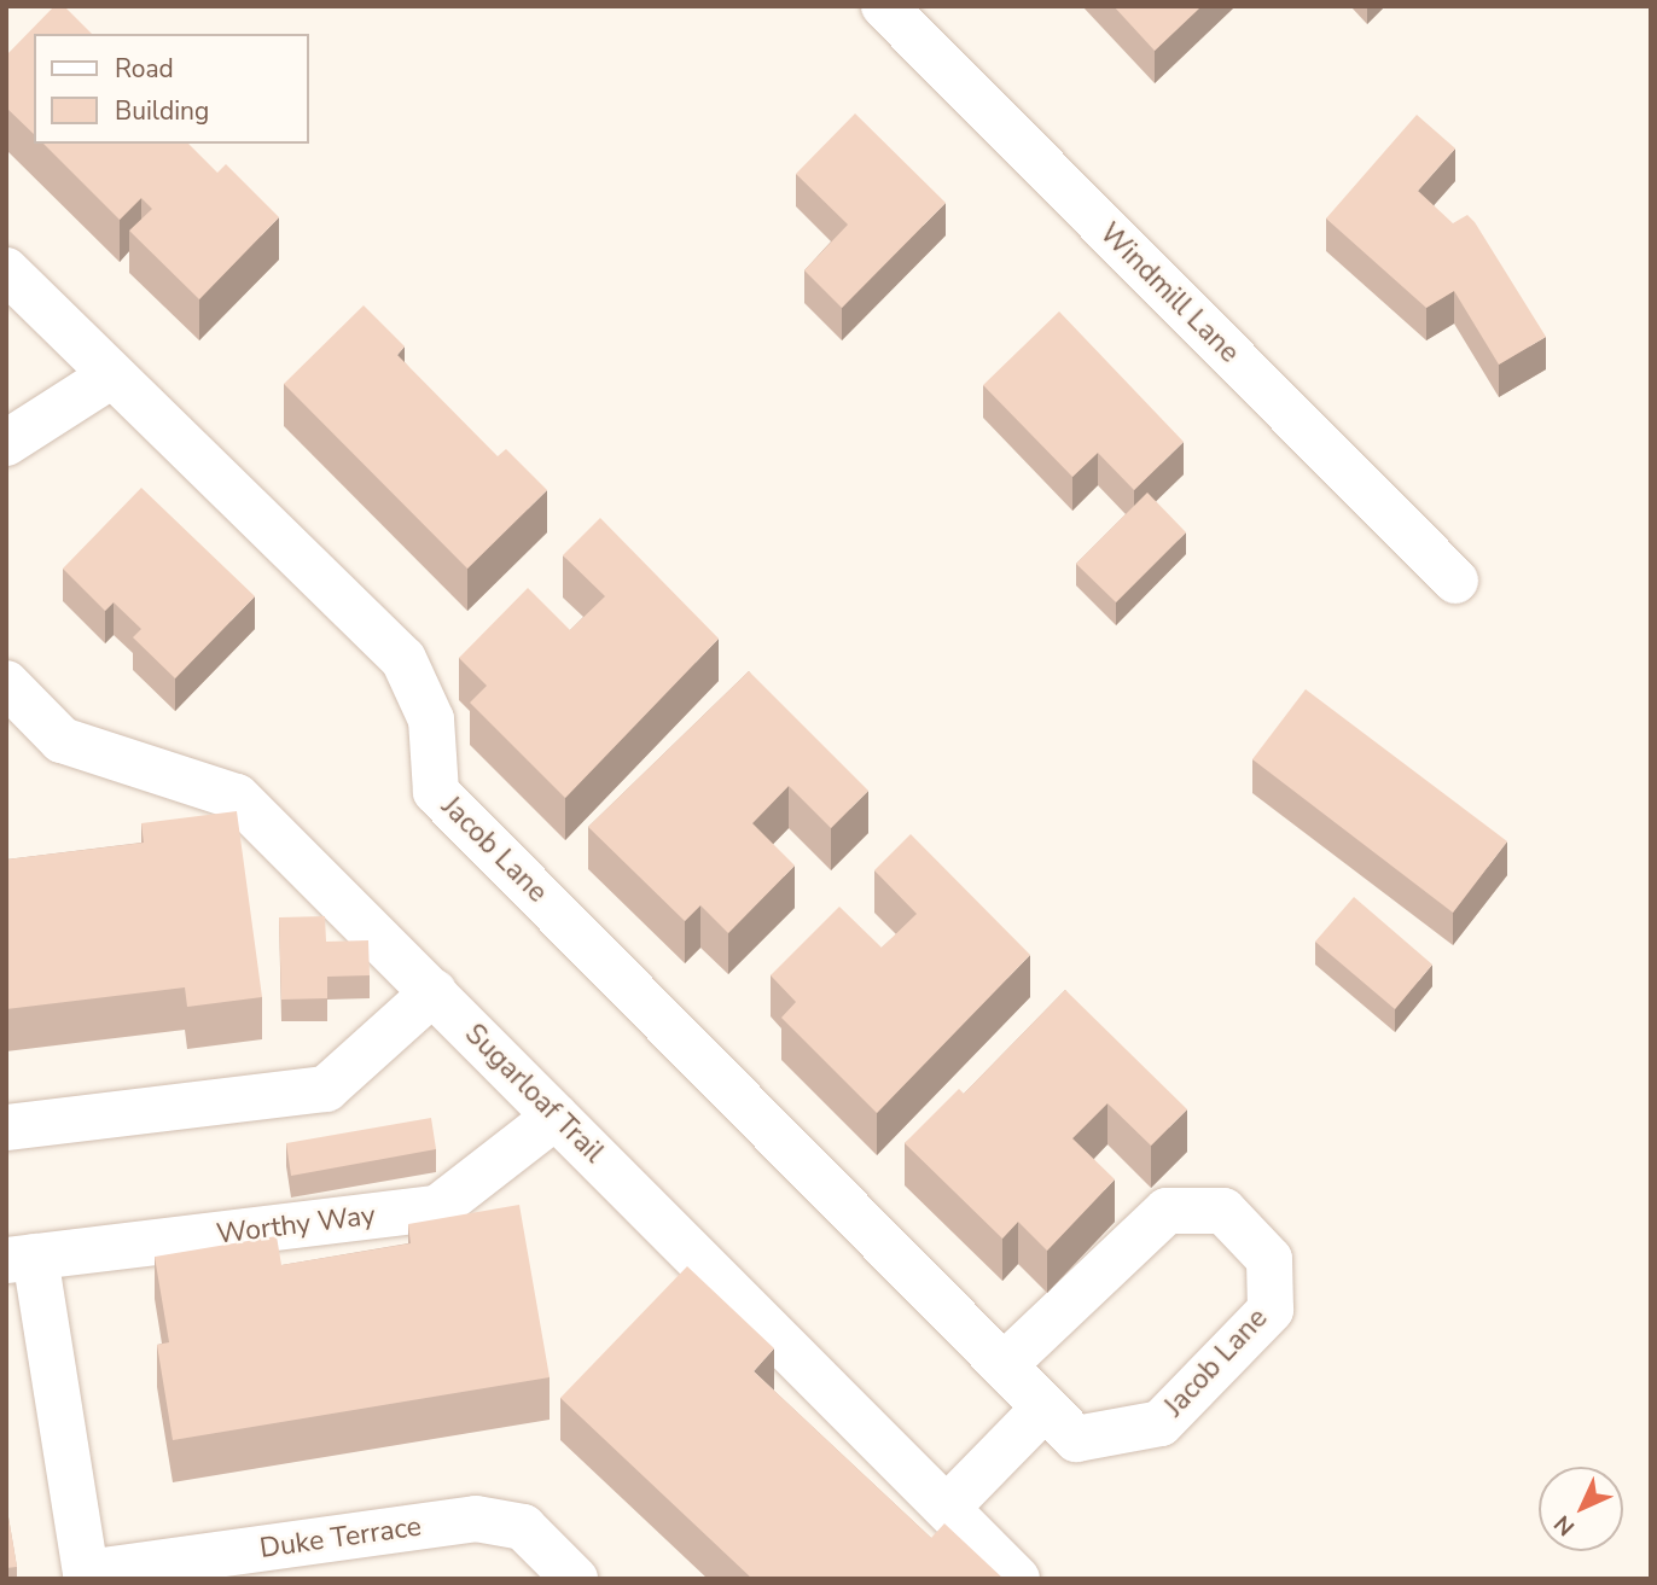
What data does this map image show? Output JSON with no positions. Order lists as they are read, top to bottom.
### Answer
{
  "streets": {
    "street": [
      "Windmill Lane",
      "Jacob Lane",
      "Sugarloaf Trail",
      "Worthy Way",
      "Duke Terrace"
    ]
  },
  "crossings": [
    ["Sugarloaf Trail", "Worthy Way"],
    ["Worthy Way", "Duke Terrace"]
  ],
  "legend": ["Road", "Building"],
  "north": "bottom left"
}
